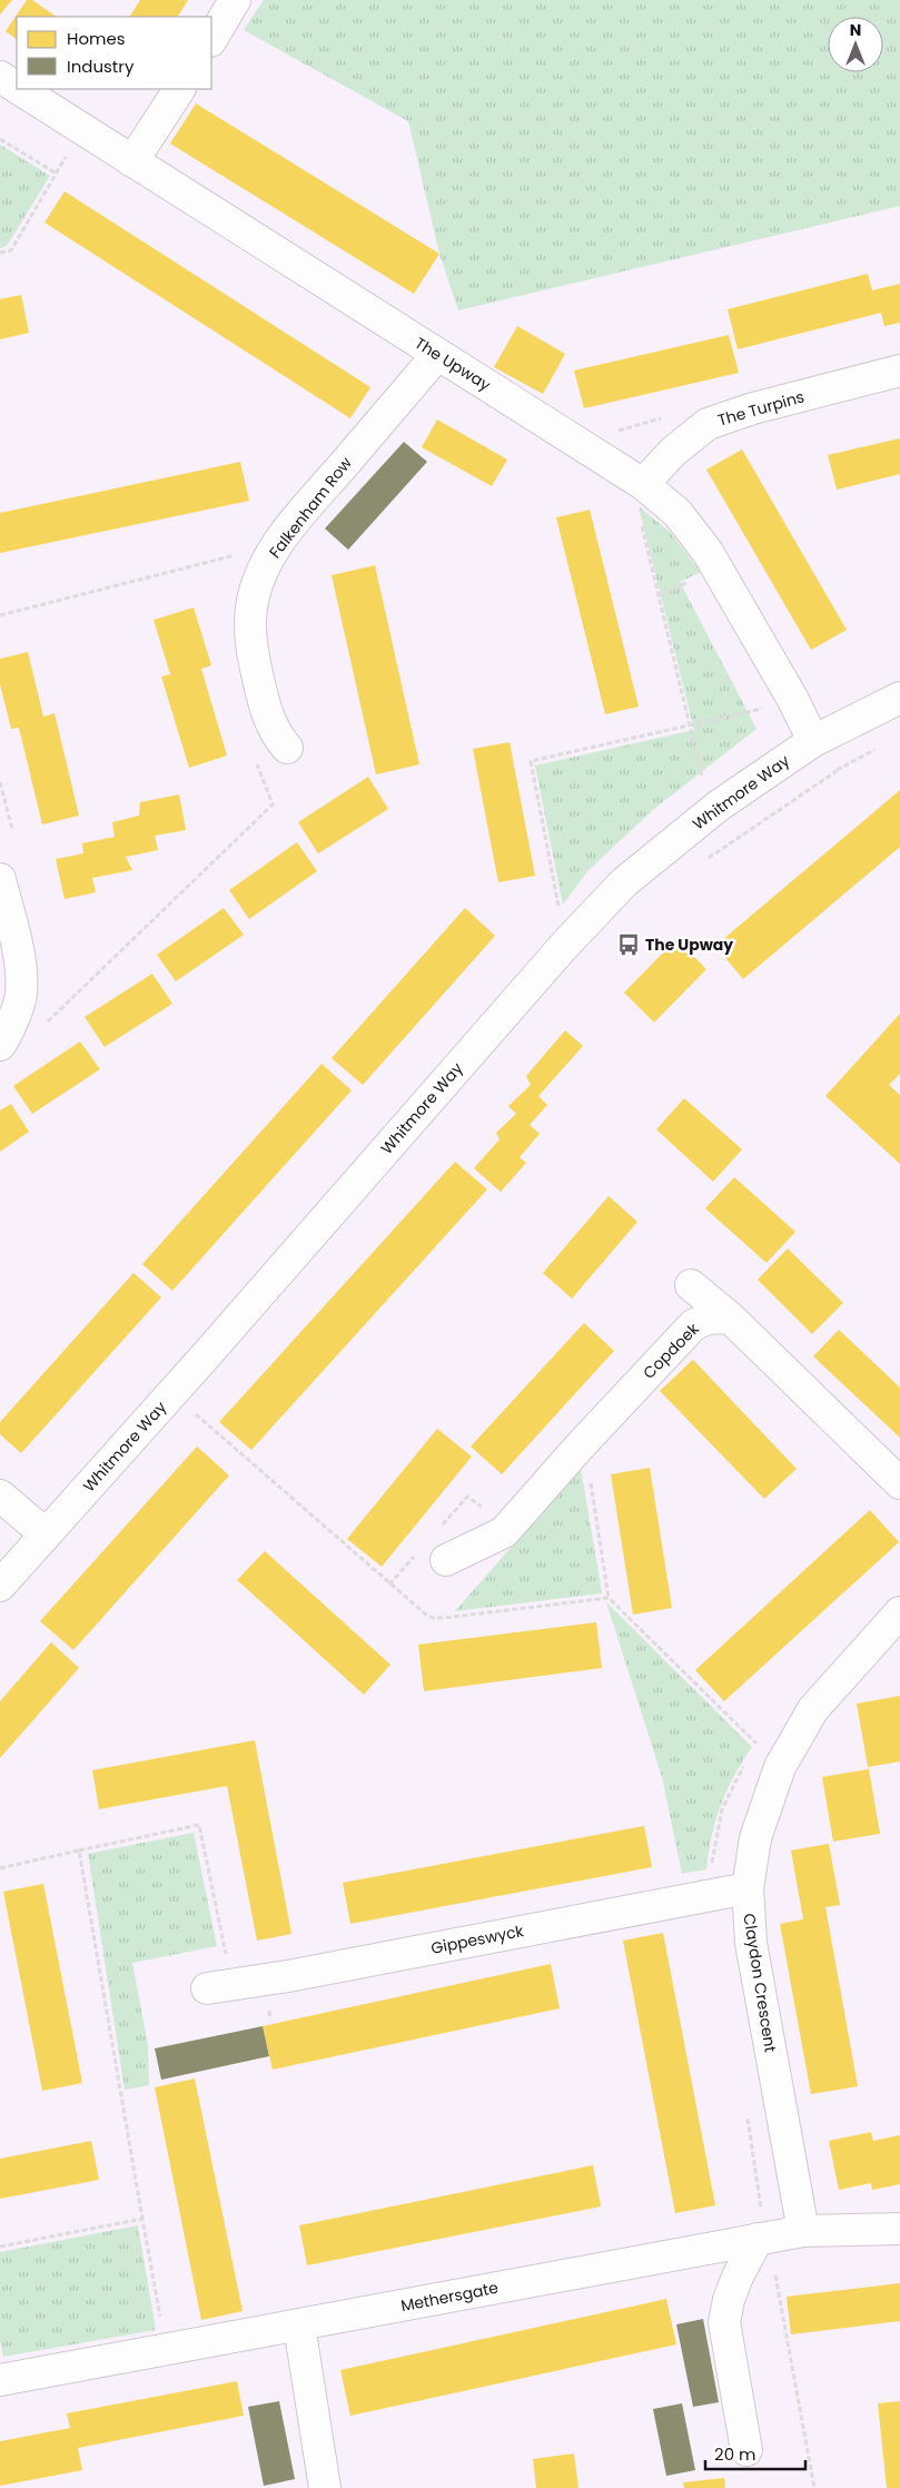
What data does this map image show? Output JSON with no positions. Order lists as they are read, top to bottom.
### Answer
{
  "streets": {
    "street": [
      "The Upway",
      "The Turpins",
      "Falkenham Row",
      "Whitmore Way",
      "Copdoek",
      "Gippeswyck",
      "Claydon Crescent",
      "Methersgate"
    ]
  },
  "crossings": [
    ["The Upway", "The Turpins"],
    ["The Upway", "Falkenham Row"],
    ["The Upway", "Whitmore Way"],
    ["Gippeswyck", "Claydon Crescent"],
    ["Claydon Crescent", "Methersgate"]
  ],
  "places": {
    "bus stop": ["The Upway"]
  },
  "legend": ["Homes", "Industry"],
  "scale_bar": "20 m",
  "north": "top"
}
